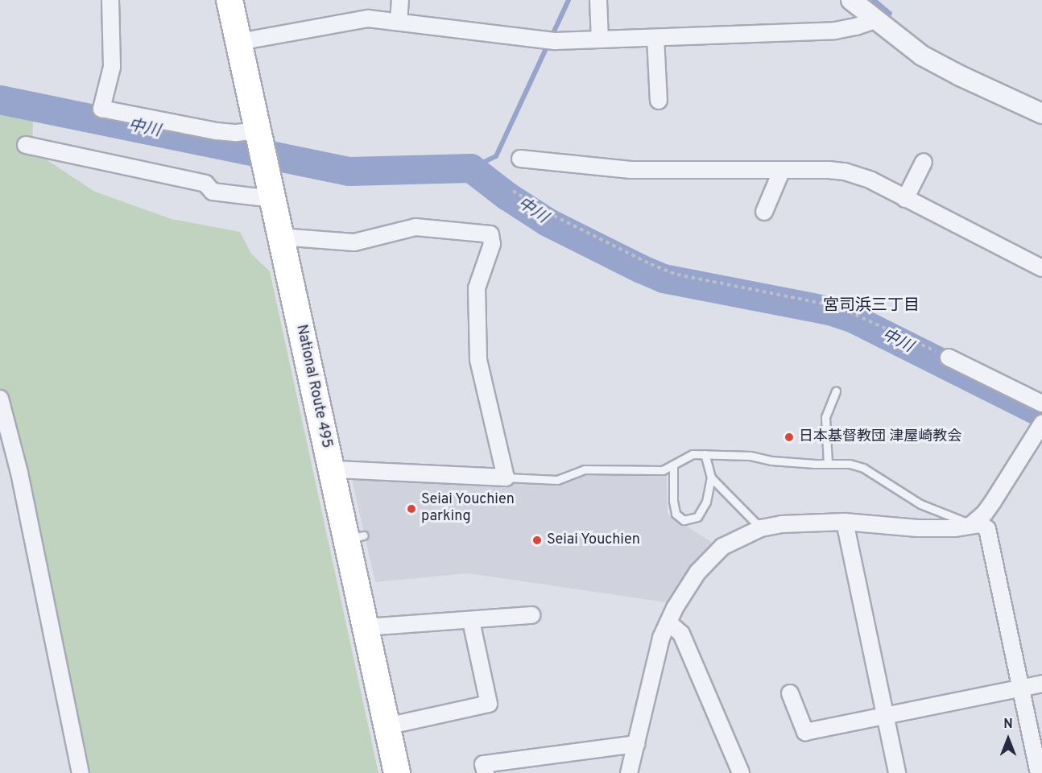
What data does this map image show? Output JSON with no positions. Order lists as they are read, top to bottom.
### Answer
{
  "streets": {
    "highway": ["National Route 495"]
  },
  "districts": ["宮司浜三丁目"],
  "water": ["中川"],
  "places": ["日本基督教団 津屋崎教会", "Seiai Youchien parking", "Seiai Youchien"],
  "north": "top"
}
